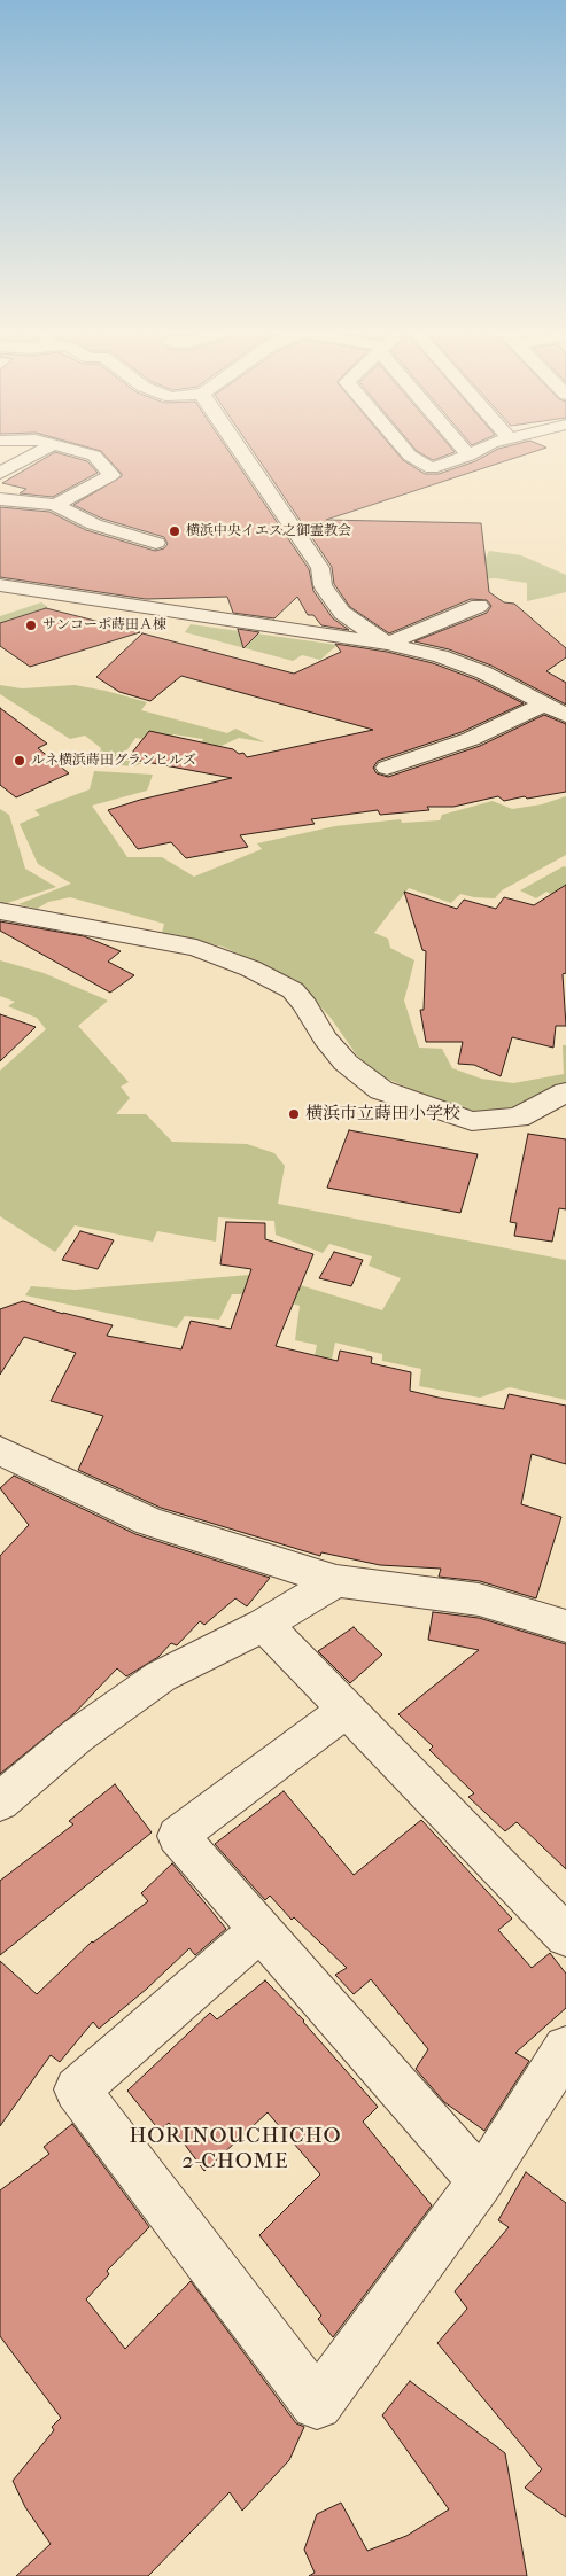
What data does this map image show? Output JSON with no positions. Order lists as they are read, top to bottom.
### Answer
{
  "districts": ["HORINOUCHICHO 2-CHOME"],
  "places": [
    "横浜中央イエス之御霊教会",
    "サンコーポ蒔田Ａ棟",
    "ルネ横浜蒔田グランヒルズ",
    "横浜市立蒔田小学校"
  ]
}
